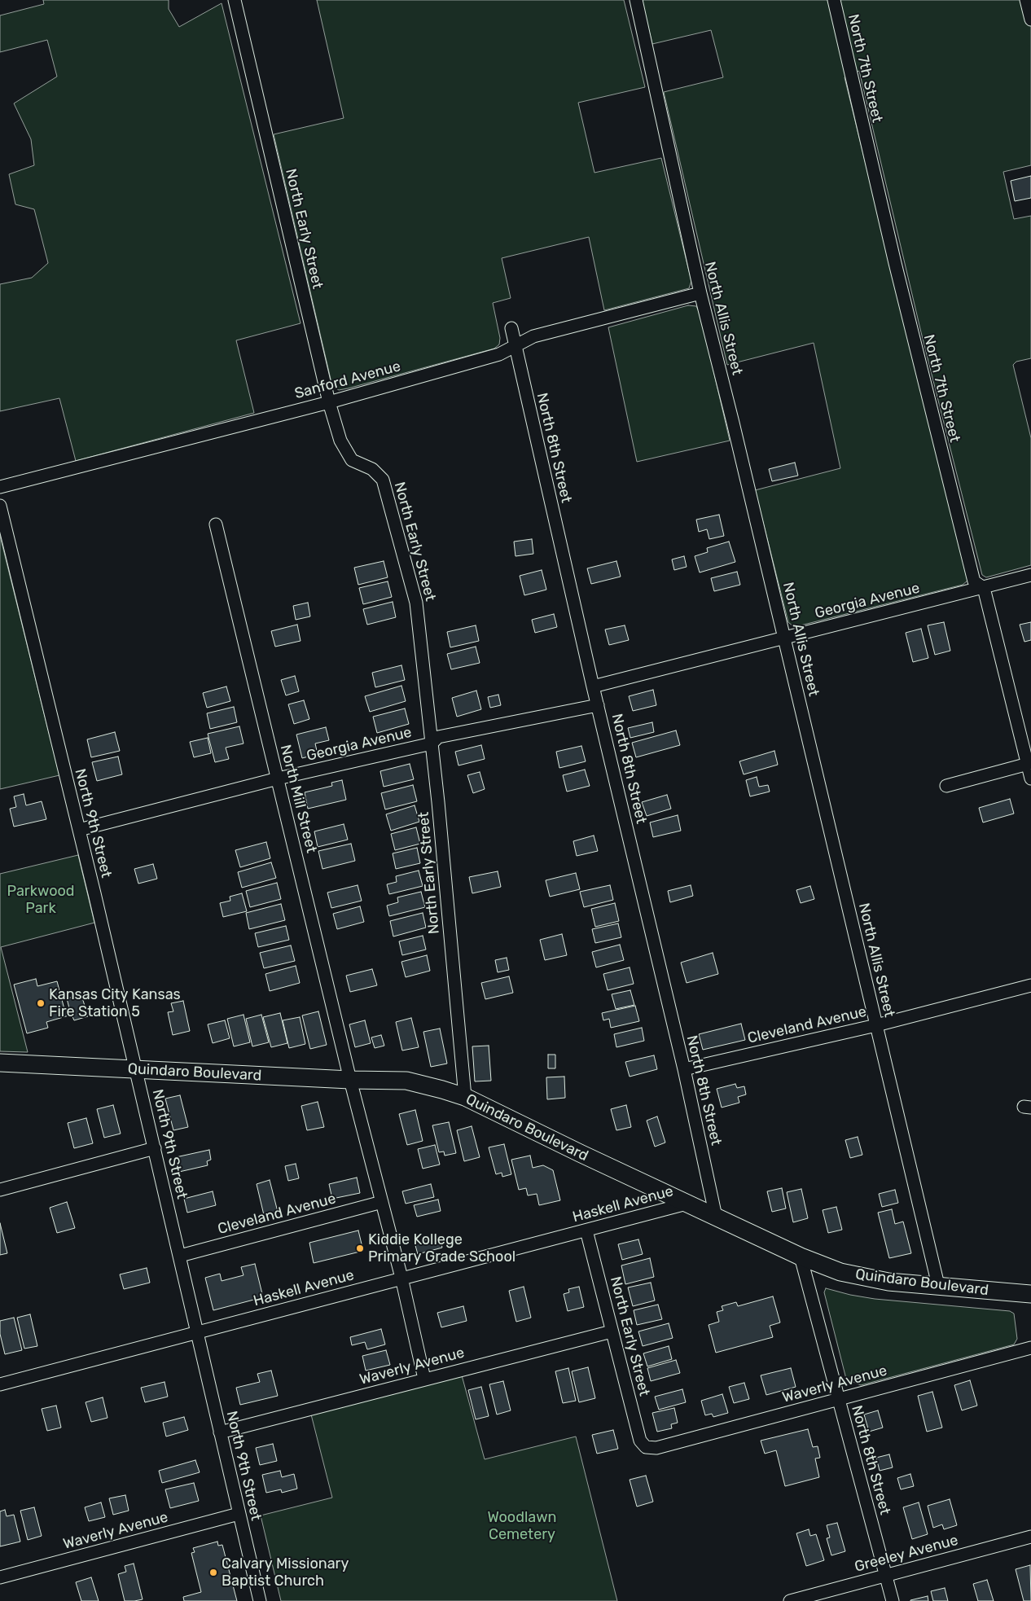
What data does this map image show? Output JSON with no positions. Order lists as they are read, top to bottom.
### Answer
{
  "streets": {
    "main road": ["Quindaro Boulevard"],
    "street": [
      "North 7th Street",
      "North Early Street",
      "North Allis Street",
      "Sanford Avenue",
      "North 8th Street",
      "Georgia Avenue",
      "North Mill Street",
      "North 9th Street",
      "Cleveland Avenue",
      "Haskell Avenue",
      "Waverly Avenue",
      "Greeley Avenue"
    ]
  },
  "crossings": [
    ["North 7th Street", "Georgia Avenue"],
    ["North Early Street", "Sanford Avenue"],
    ["North Early Street", "Georgia Avenue"],
    ["North Early Street", "Quindaro Boulevard"],
    ["North Early Street", "Haskell Avenue"],
    ["North Early Street", "Waverly Avenue"],
    ["North Allis Street", "Sanford Avenue"],
    ["North Allis Street", "Georgia Avenue"],
    ["North Allis Street", "Cleveland Avenue"],
    ["North Allis Street", "Quindaro Boulevard"],
    ["Sanford Avenue", "North 8th Street"],
    ["North 8th Street", "Georgia Avenue"],
    ["North 8th Street", "Cleveland Avenue"],
    ["North 8th Street", "Quindaro Boulevard"],
    ["North 8th Street", "Waverly Avenue"],
    ["North 8th Street", "Greeley Avenue"],
    ["Georgia Avenue", "North Mill Street"],
    ["Georgia Avenue", "North 9th Street"],
    ["North Mill Street", "Cleveland Avenue"],
    ["North Mill Street", "Quindaro Boulevard"],
    ["North Mill Street", "Haskell Avenue"],
    ["North Mill Street", "Waverly Avenue"],
    ["North 9th Street", "Cleveland Avenue"],
    ["North 9th Street", "Quindaro Boulevard"],
    ["North 9th Street", "Haskell Avenue"],
    ["North 9th Street", "Waverly Avenue"],
    ["Quindaro Boulevard", "Haskell Avenue"]
  ],
  "parks": ["Parkwood Park", "Woodlawn Cemetery"],
  "places": ["Kansas City Kansas Fire Station 5", "Kiddie Kollege Primary Grade School", "Calvary Missionary Baptist Church"]
}
